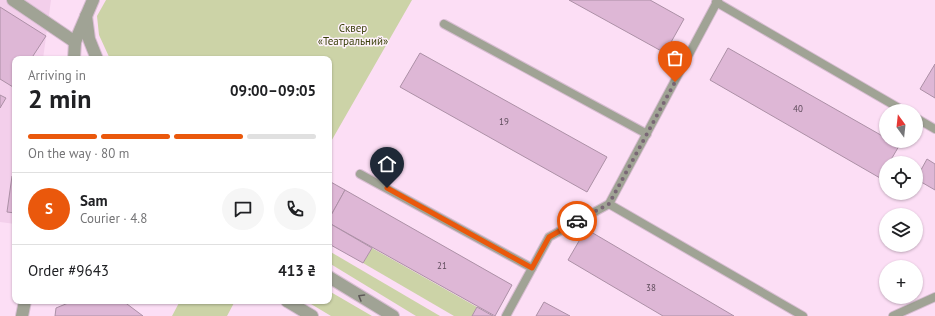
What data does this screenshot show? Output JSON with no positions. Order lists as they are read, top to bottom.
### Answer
{
  "parks": ["Сквер «Театральний»"],
  "house_numbers": [
    "40",
    "19",
    "21",
    "38"
  ],
  "north": "top",
  "page": {
    "heading": ["2 min", "Arriving in", "09:00–09:05"],
    "panel": [
      "Sam",
      "Courier · 4.8",
      "Order #9643",
      "413 ₴"
    ],
    "map_buttons": "+",
    "bar": "On the way · 80 m",
    "round": "S"
  }
}
